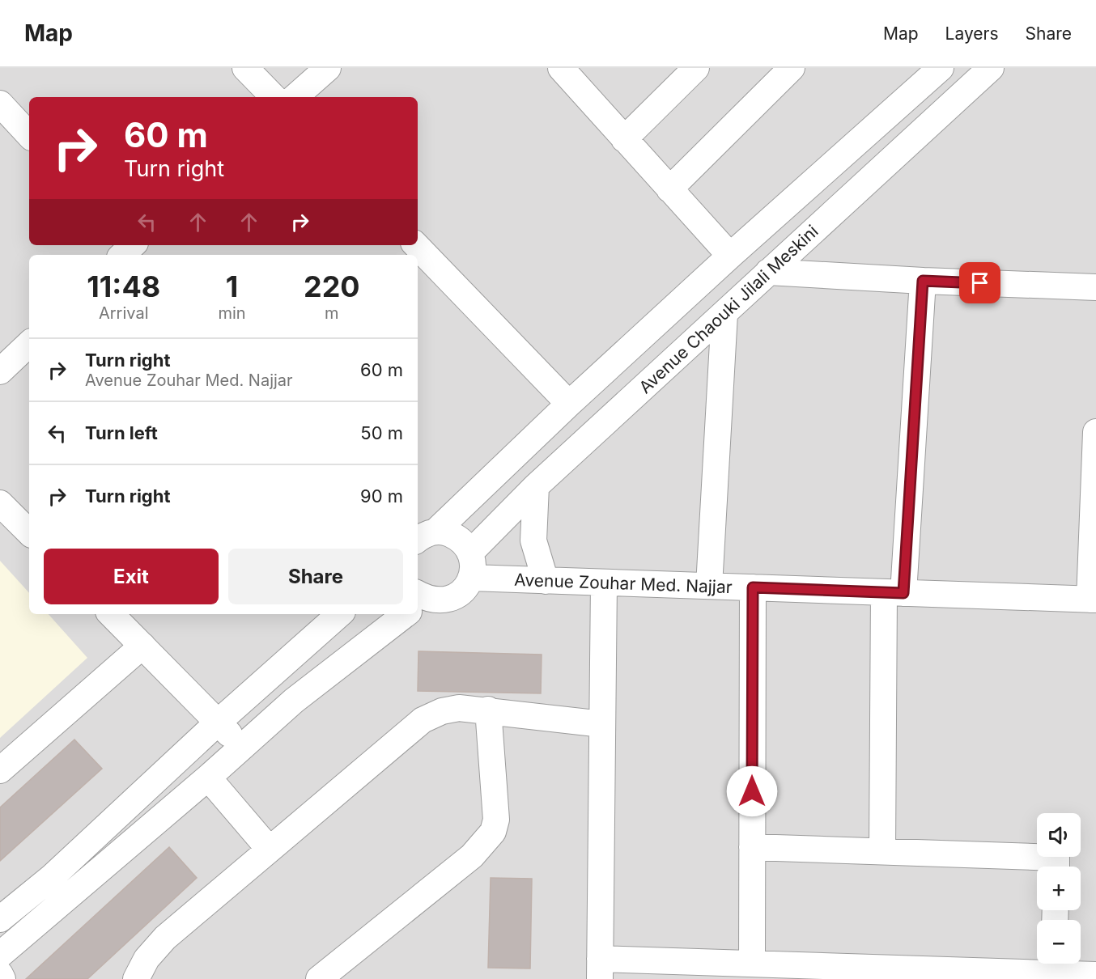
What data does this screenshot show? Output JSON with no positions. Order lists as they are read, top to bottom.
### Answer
{
  "streets": {
    "street": ["Avenue Chaouki Jilali Meskini", "Avenue Zouhar Med. Najjar"]
  },
  "page": {
    "header": "Map",
    "nav": ["Map", "Layers", "Share"],
    "turn": ["60 m", "Turn right"],
    "eta": [
      "11:48",
      "Arrival",
      "1",
      "min",
      "220",
      "m"
    ],
    "list": [
      {
        "name": "Turn right",
        "note": "Avenue Zouhar Med. Najjar",
        "value": "60 m"
      },
      {
        "name": "Turn left",
        "value": "50 m"
      },
      {
        "name": "Turn right",
        "value": "90 m"
      }
    ],
    "buttons": ["Exit", "Share"],
    "map_buttons": ["+", "−"]
  }
}
